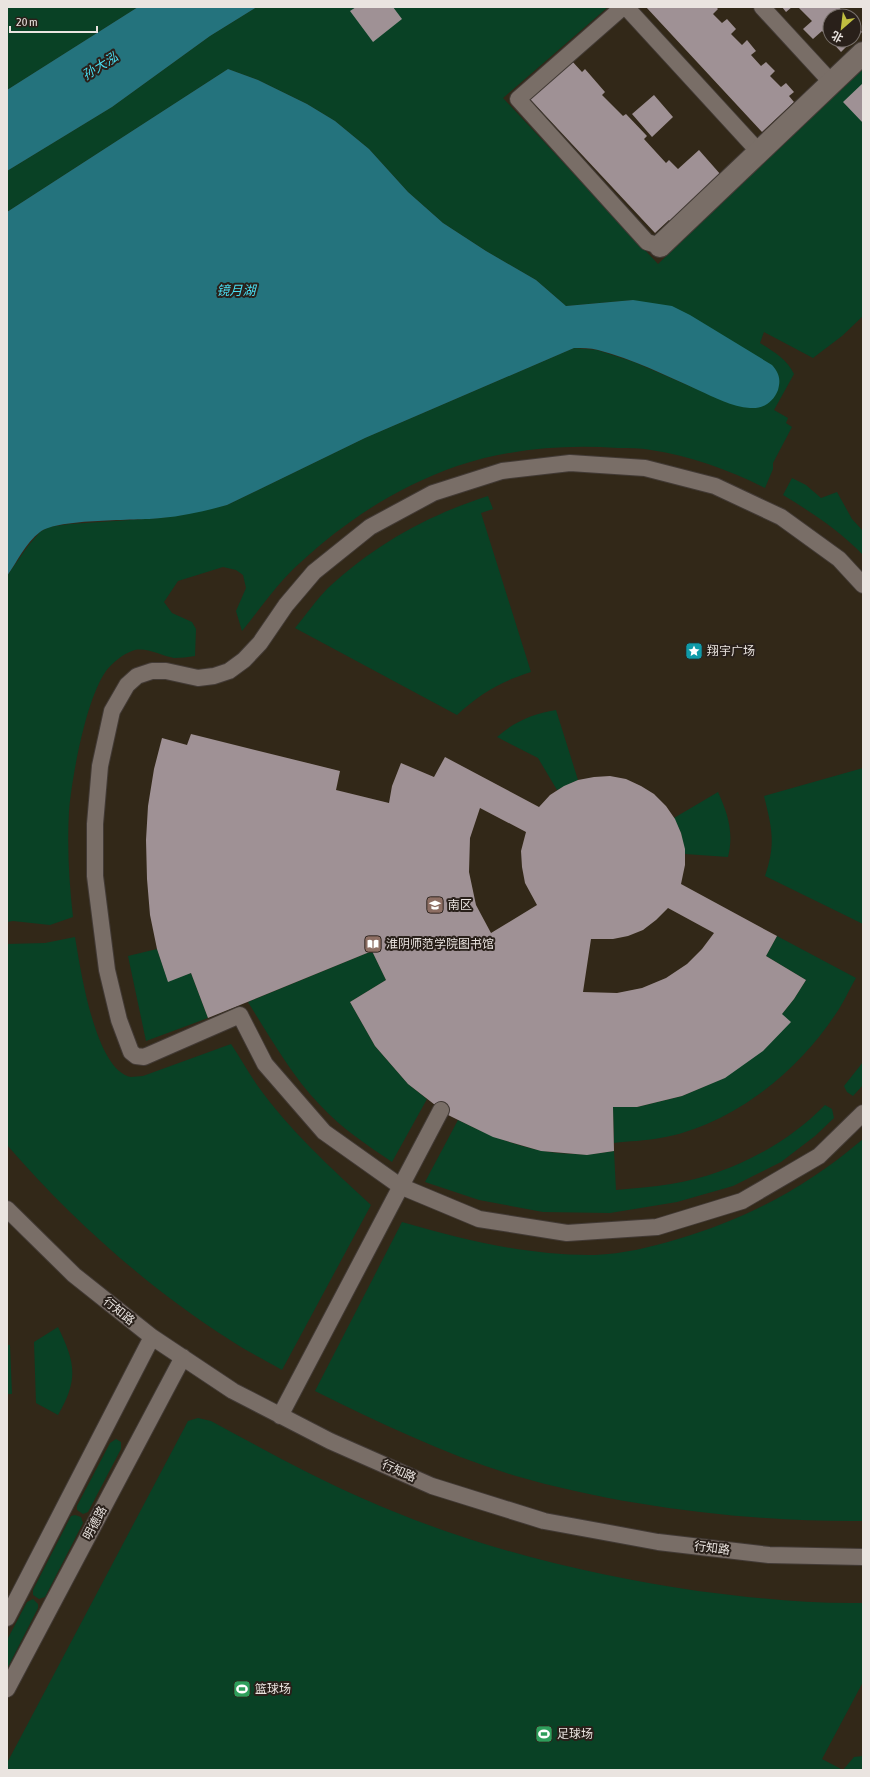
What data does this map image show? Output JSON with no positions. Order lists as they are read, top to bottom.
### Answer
{
  "streets": {
    "lane": ["行知路", "明德路"]
  },
  "crossings": [
    ["行知路", "明德路"]
  ],
  "water": ["孙大泓", "镜月湖"],
  "places": {
    "place": ["翔宇广场"],
    "school or university": ["南区"],
    "library": ["淮阴师范学院图书馆"],
    "sports": ["篮球场", "足球场"]
  },
  "scale_bar": "20 m",
  "north": "bottom left"
}
